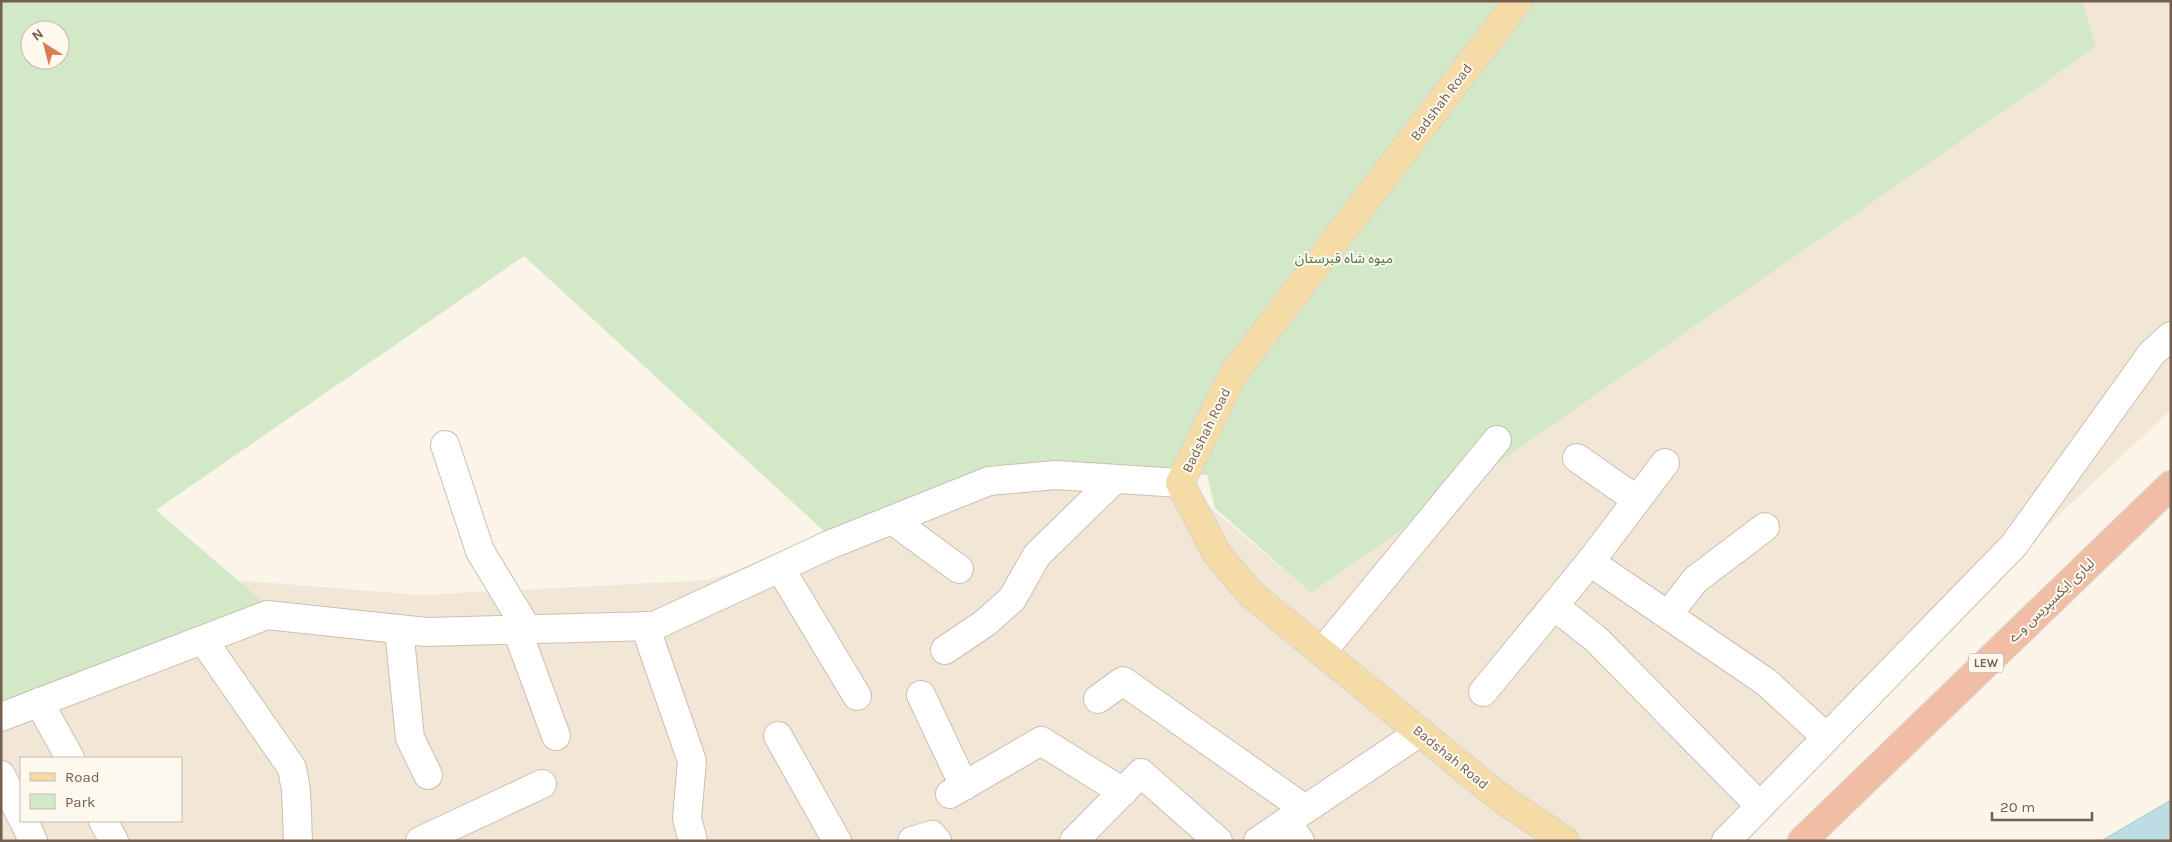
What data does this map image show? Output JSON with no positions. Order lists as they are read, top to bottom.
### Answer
{
  "streets": {
    "highway": ["لیاری ایکسپریس وے", "LEW"],
    "main road": ["Badshah Road"]
  },
  "parks": ["میوہ شاہ قبرستان"],
  "legend": ["Road", "Park"],
  "scale_bar": "20 m",
  "north": "top left"
}
